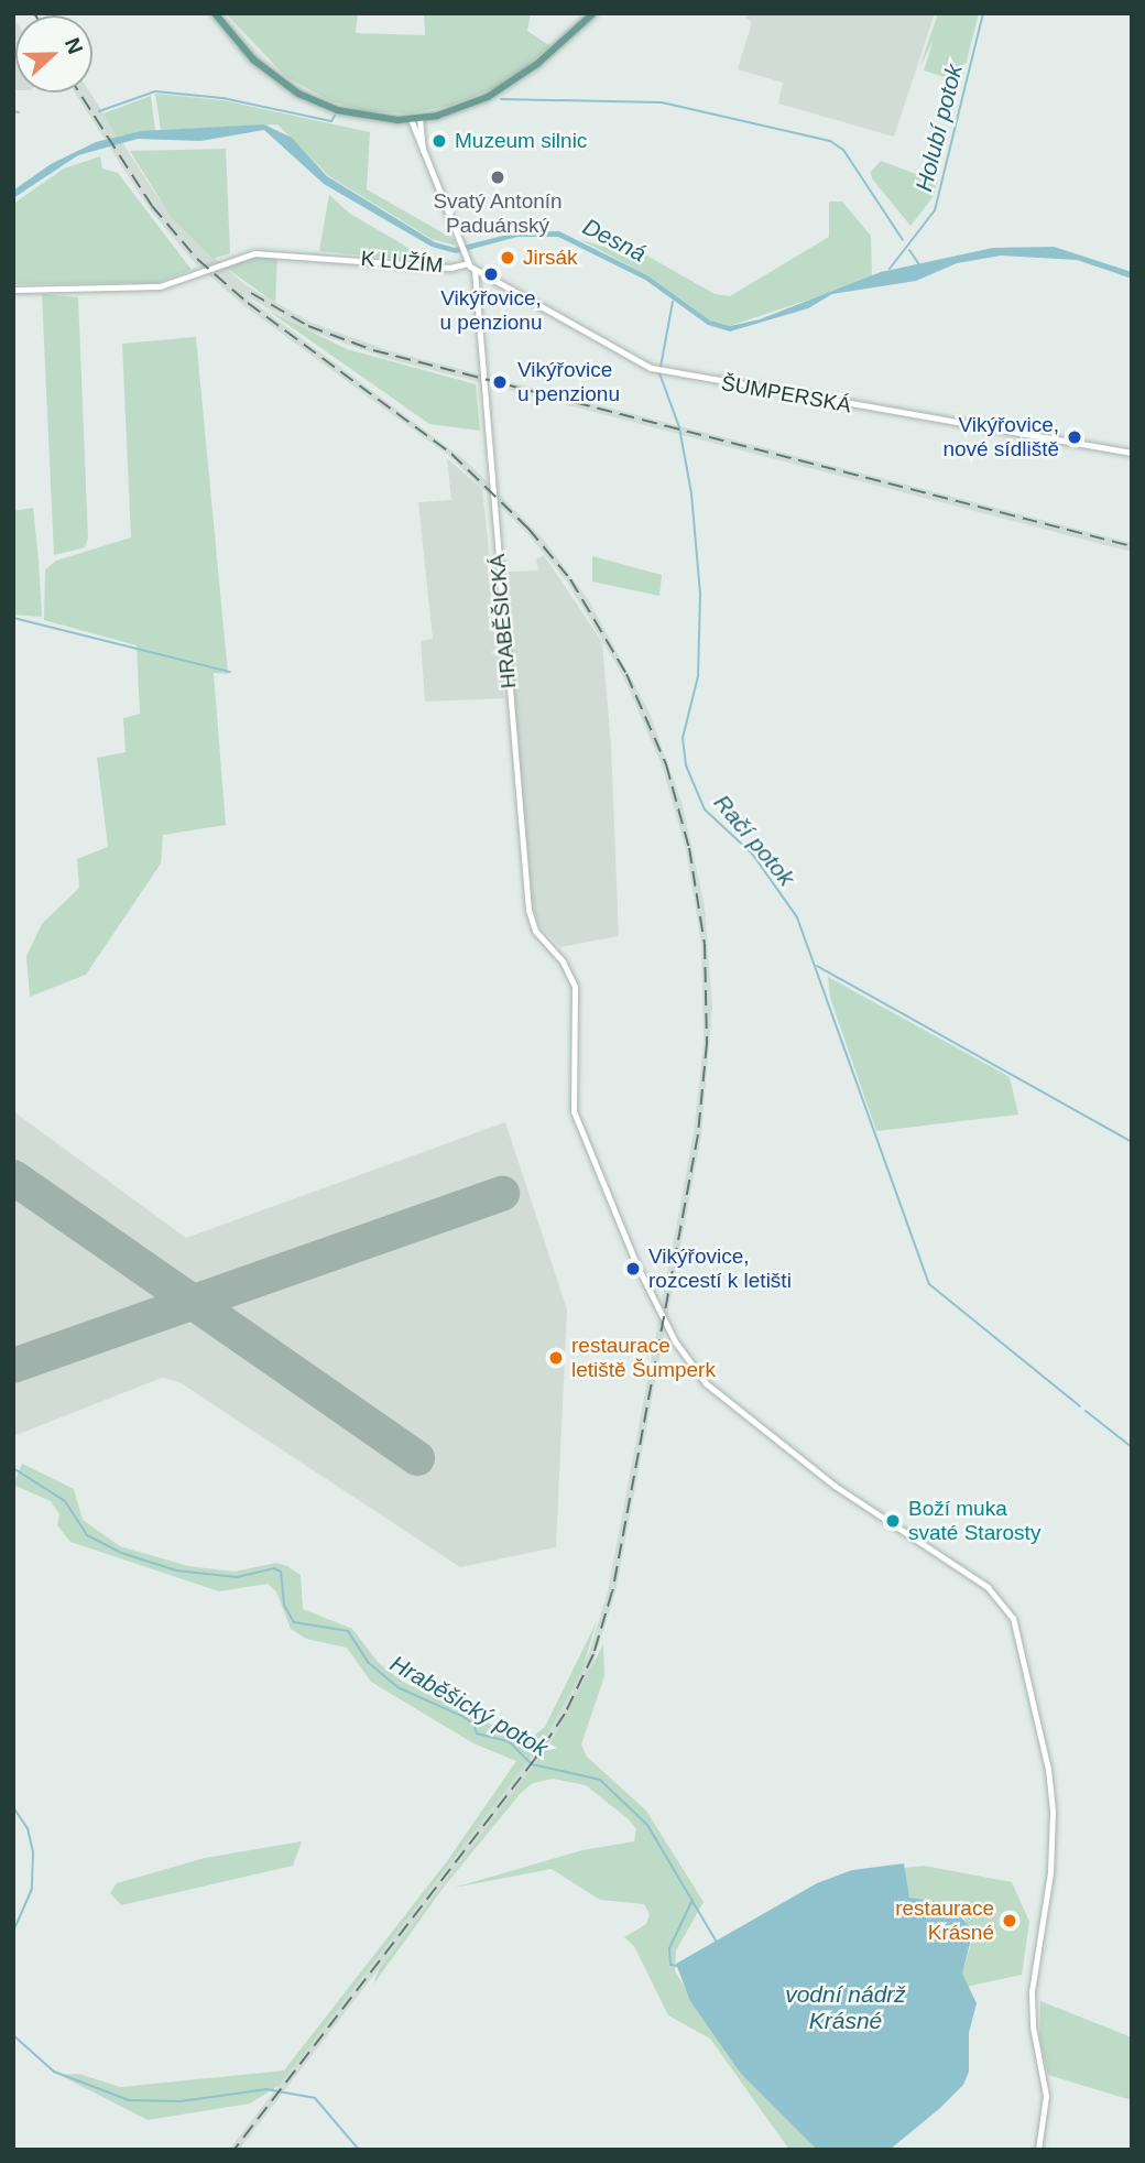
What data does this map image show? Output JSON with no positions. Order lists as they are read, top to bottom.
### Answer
{
  "streets": {
    "street": ["K LUŽÍM", "ŠUMPERSKÁ", "HRABĚŠICKÁ"]
  },
  "crossings": [
    ["K LUŽÍM", "ŠUMPERSKÁ"],
    ["ŠUMPERSKÁ", "HRABĚŠICKÁ"]
  ],
  "water": [
    "Holubí potok",
    "Desná",
    "Račí potok",
    "Hraběšický potok",
    "vodní nádrž Krásné"
  ],
  "places": [
    "Muzeum silnic",
    "Svatý Antonín Paduánský",
    "Jirsák",
    "Vikýřovice, u penzionu",
    "Vikýřovice u penzionu",
    "Vikýřovice, nové sídliště",
    "Vikýřovice, rozcestí k letišti",
    "restaurace letiště Šumperk",
    "Boží muka svaté Starosty",
    "restaurace Krásné"
  ],
  "north": "right"
}
